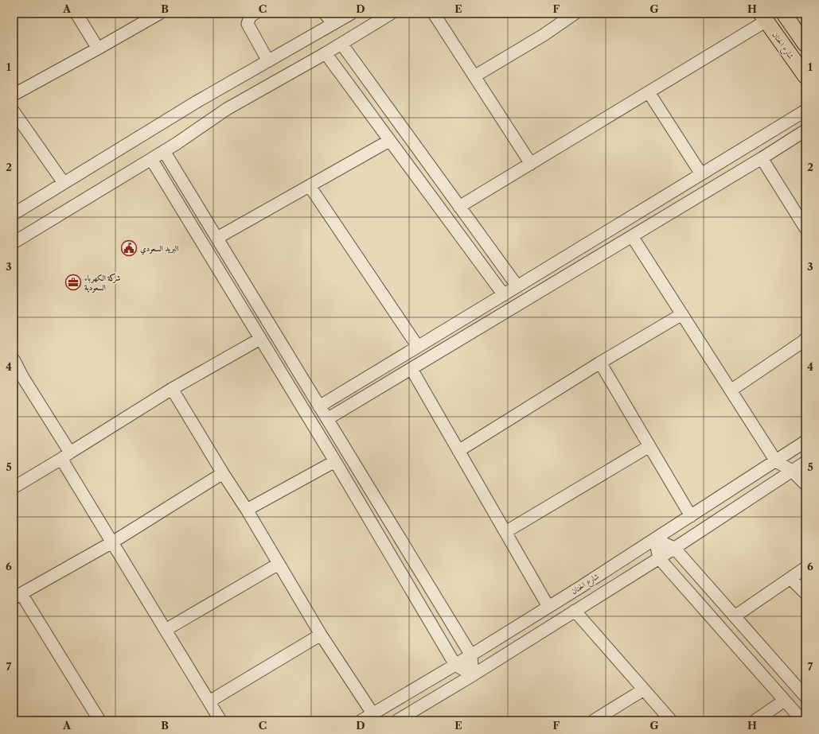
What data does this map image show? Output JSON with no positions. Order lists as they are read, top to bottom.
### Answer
{
  "streets": {
    "main road": ["شارع الحنان"]
  },
  "places": {
    "public building": ["البريد السعودي"],
    "office": ["شركة الكهرباء السعودية"]
  },
  "grid": {
    "columns": [
      "A",
      "B",
      "C",
      "D",
      "E",
      "F",
      "G",
      "H"
    ],
    "rows": [
      "1",
      "2",
      "3",
      "4",
      "5",
      "6",
      "7"
    ]
  }
}
